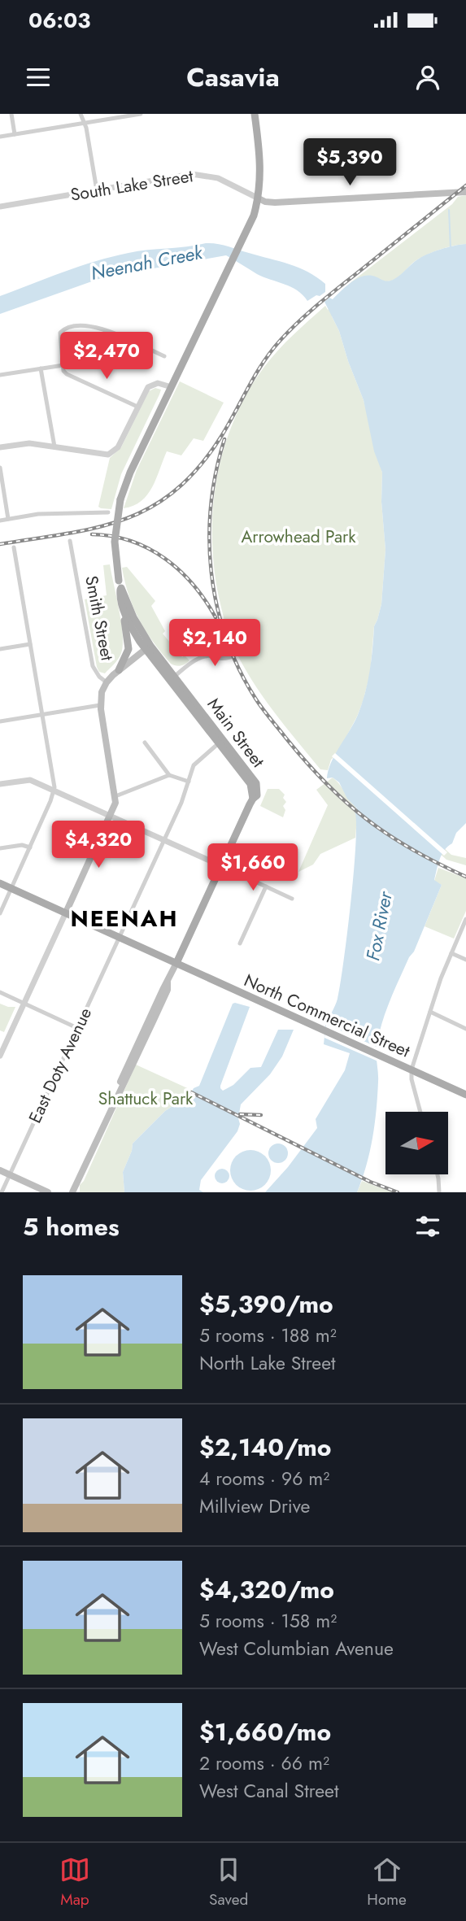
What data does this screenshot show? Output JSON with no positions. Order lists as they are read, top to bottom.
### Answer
{
  "streets": {
    "main road": ["Smith Street", "Main Street", "North Commercial Street"],
    "street": ["South Lake Street", "East Doty Avenue"]
  },
  "crossings": [
    ["South Lake Street", "Main Street"],
    ["Main Street", "East Doty Avenue"],
    ["North Commercial Street", "East Doty Avenue"]
  ],
  "districts": ["NEENAH"],
  "water": ["Neenah Creek", "Fox River"],
  "parks": ["Arrowhead Park", "Shattuck Park"],
  "north": "right",
  "page": {
    "status": "06:03",
    "header": "Casavia",
    "price": [
      "$5,390",
      "$2,470",
      "$2,140",
      "$4,320",
      "$1,660"
    ],
    "heading": "5 homes",
    "list": [
      {
        "name": "$5,390/mo",
        "note": "5 rooms · 188 m² · North Lake Street"
      },
      {
        "name": "$2,140/mo",
        "note": "4 rooms · 96 m² · Millview Drive"
      },
      {
        "name": "$4,320/mo",
        "note": "5 rooms · 158 m² · West Columbian Avenue"
      },
      {
        "name": "$1,660/mo",
        "note": "2 rooms · 66 m² · West Canal Street"
      }
    ],
    "tabs": ["Map", "Saved", "Home"]
  }
}
